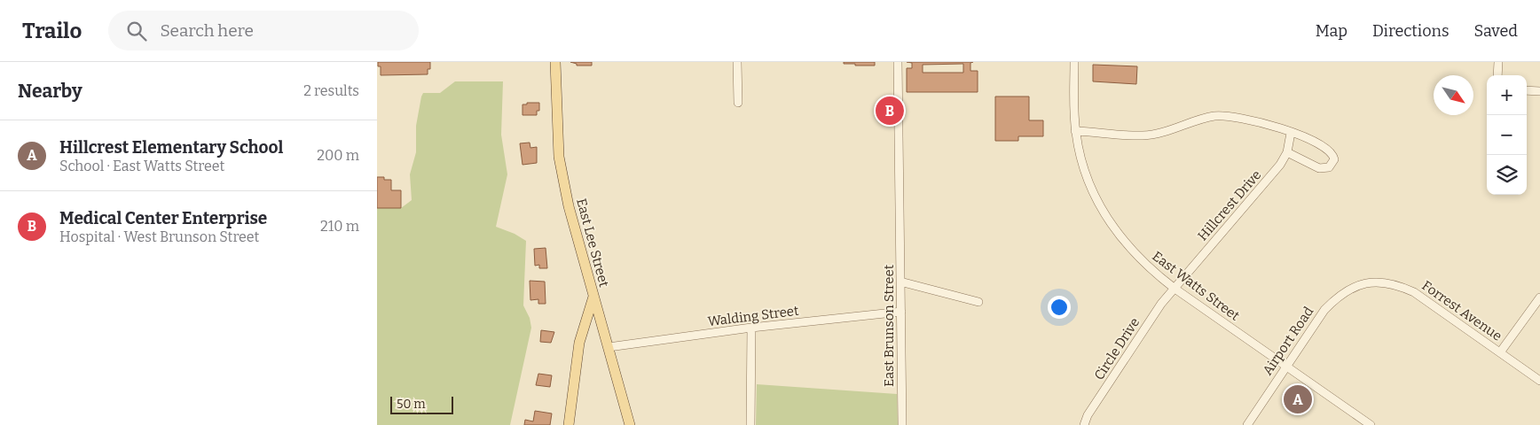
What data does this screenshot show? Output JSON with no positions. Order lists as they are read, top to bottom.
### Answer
{
  "streets": {
    "main road": ["East Lee Street"],
    "street": [
      "Hillcrest Drive",
      "East Watts Street",
      "Forrest Avenue",
      "Walding Street",
      "East Brunson Street",
      "Airport Road",
      "Circle Drive"
    ]
  },
  "crossings": [
    ["Hillcrest Drive", "East Watts Street"],
    ["Hillcrest Drive", "Circle Drive"],
    ["East Lee Street", "Walding Street"],
    ["East Watts Street", "Airport Road"],
    ["East Watts Street", "Circle Drive"],
    ["Forrest Avenue", "Airport Road"],
    ["Walding Street", "East Brunson Street"]
  ],
  "scale_bar": "50 m",
  "north": "bottom right",
  "page": {
    "header": "Trailo",
    "search": "Search here",
    "nav": ["Map", "Directions", "Saved"],
    "heading": ["Nearby", "2 results"],
    "map_buttons": ["+", "−"],
    "pins": ["B", "A"],
    "list": [
      {
        "mark": "A",
        "name": "Hillcrest Elementary School",
        "note": "School · East Watts Street",
        "value": "200 m"
      },
      {
        "mark": "B",
        "name": "Medical Center Enterprise",
        "note": "Hospital · West Brunson Street",
        "value": "210 m"
      }
    ],
    "scale": "50 m"
  }
}
